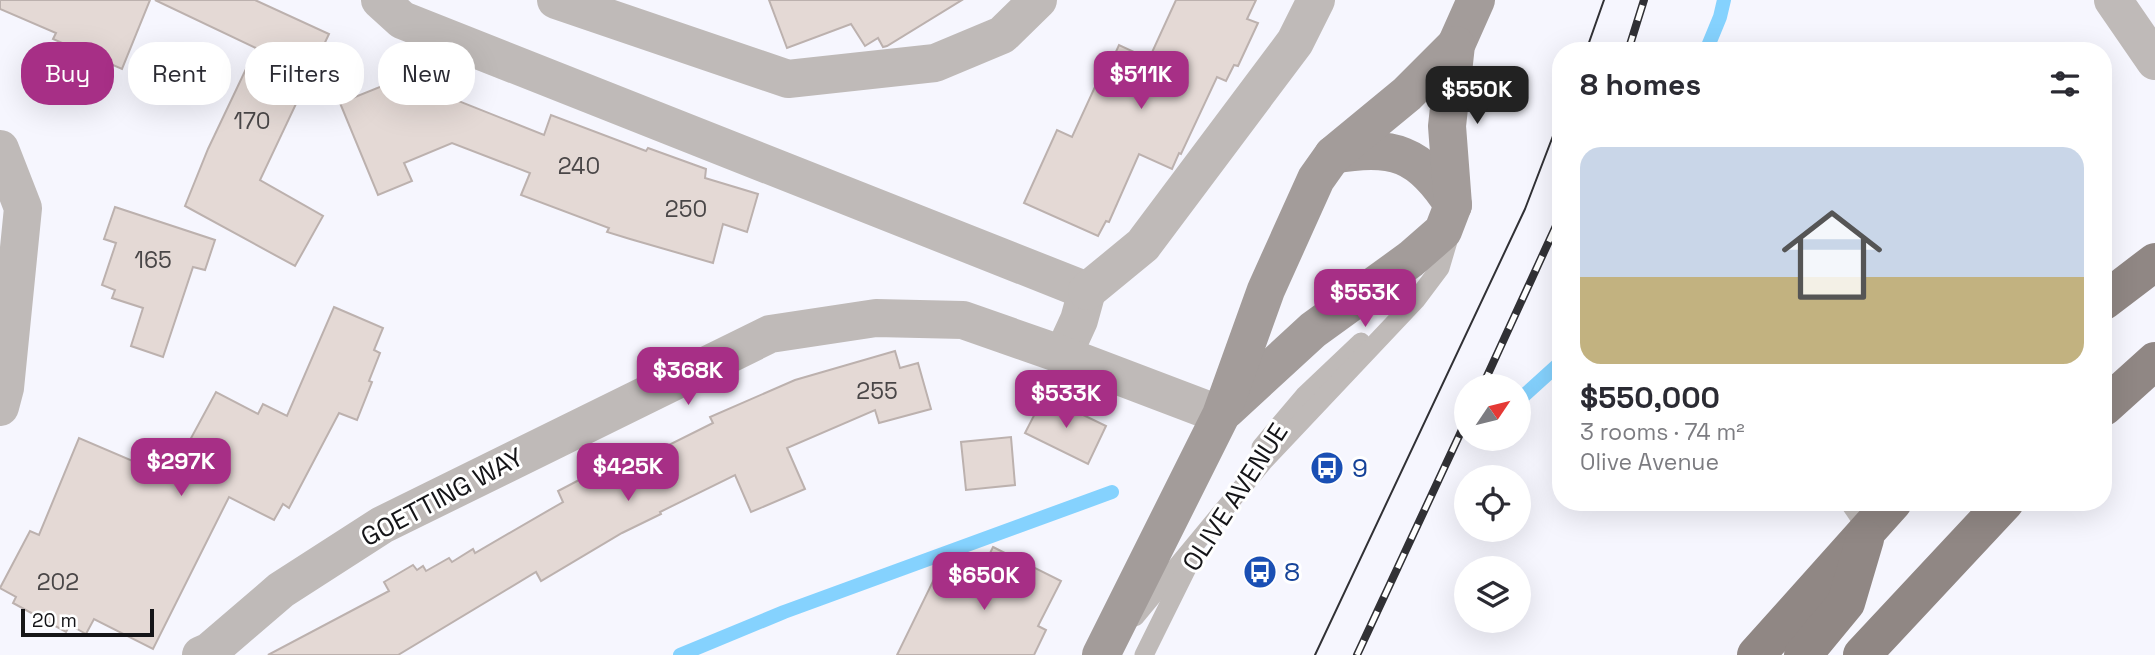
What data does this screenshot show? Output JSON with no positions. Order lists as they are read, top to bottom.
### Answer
{
  "streets": {
    "main road": ["OLIVE AVENUE"],
    "street": ["GOETTING WAY"]
  },
  "crossings": [
    ["GOETTING WAY", "OLIVE AVENUE"]
  ],
  "places": {
    "bus stop": ["9", "8"]
  },
  "house_numbers": [
    "170",
    "240",
    "250",
    "165",
    "255",
    "202"
  ],
  "scale_bar": "20 m",
  "north": "top right",
  "page": {
    "chip": [
      "Buy",
      "Rent",
      "Filters",
      "New"
    ],
    "heading": "8 homes",
    "price": [
      "$511K",
      "$550K",
      "$553K",
      "$368K",
      "$533K",
      "$297K",
      "$425K",
      "$650K"
    ],
    "list": [
      {
        "name": "$550,000",
        "note": "3 rooms · 74 m² · Olive Avenue"
      }
    ],
    "scale": "20 m"
  }
}
